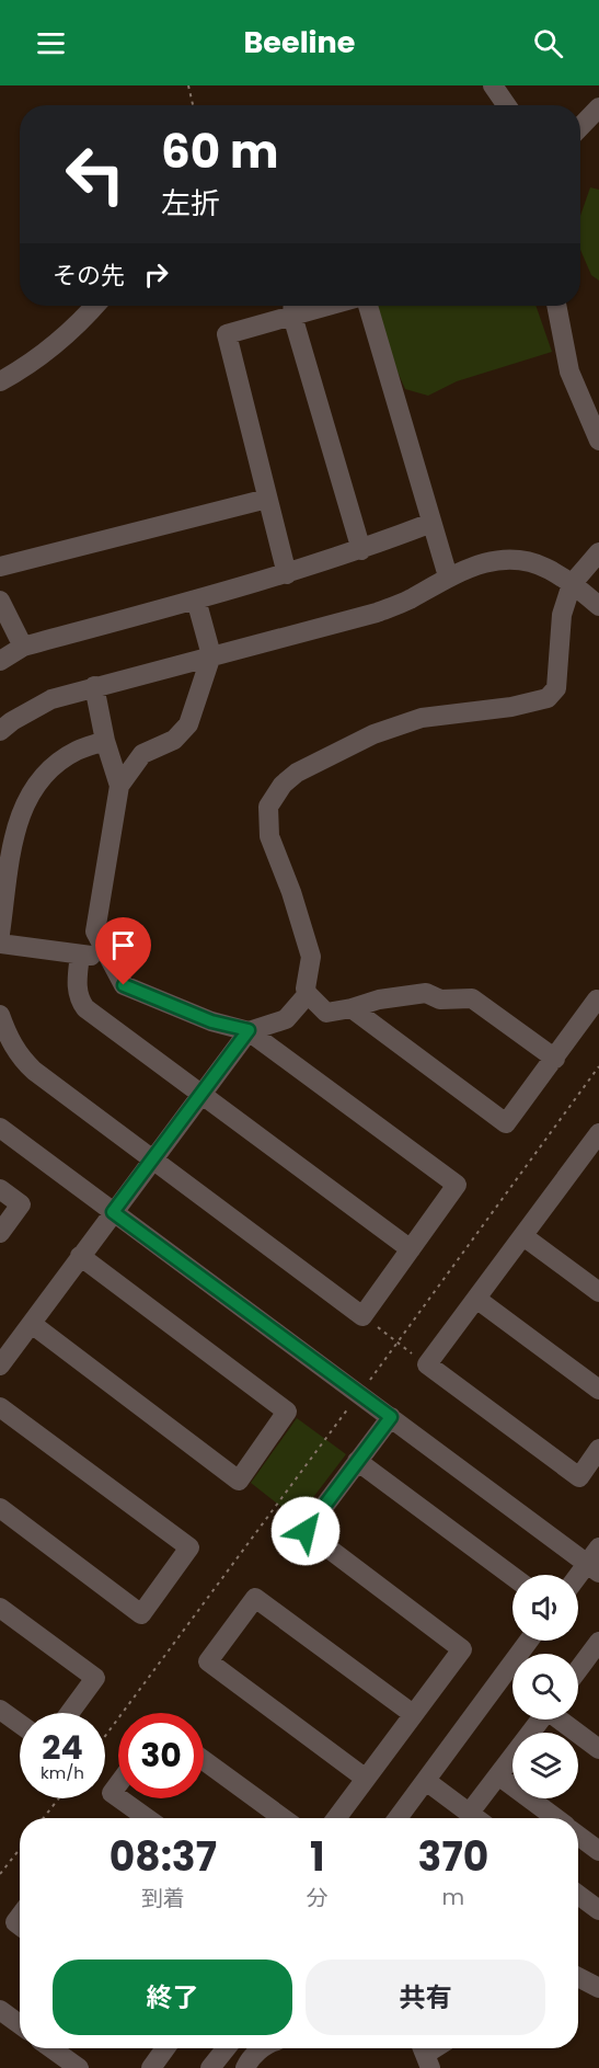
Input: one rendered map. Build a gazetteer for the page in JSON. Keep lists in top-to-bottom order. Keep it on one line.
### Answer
{"page":{"header":"Beeline","turn":["60 m","左折"],"then":"その先","speed":"24 km/h","limit":"30","eta":["08:37","到着","1","分","370","m"],"buttons":["終了","共有"]}}
